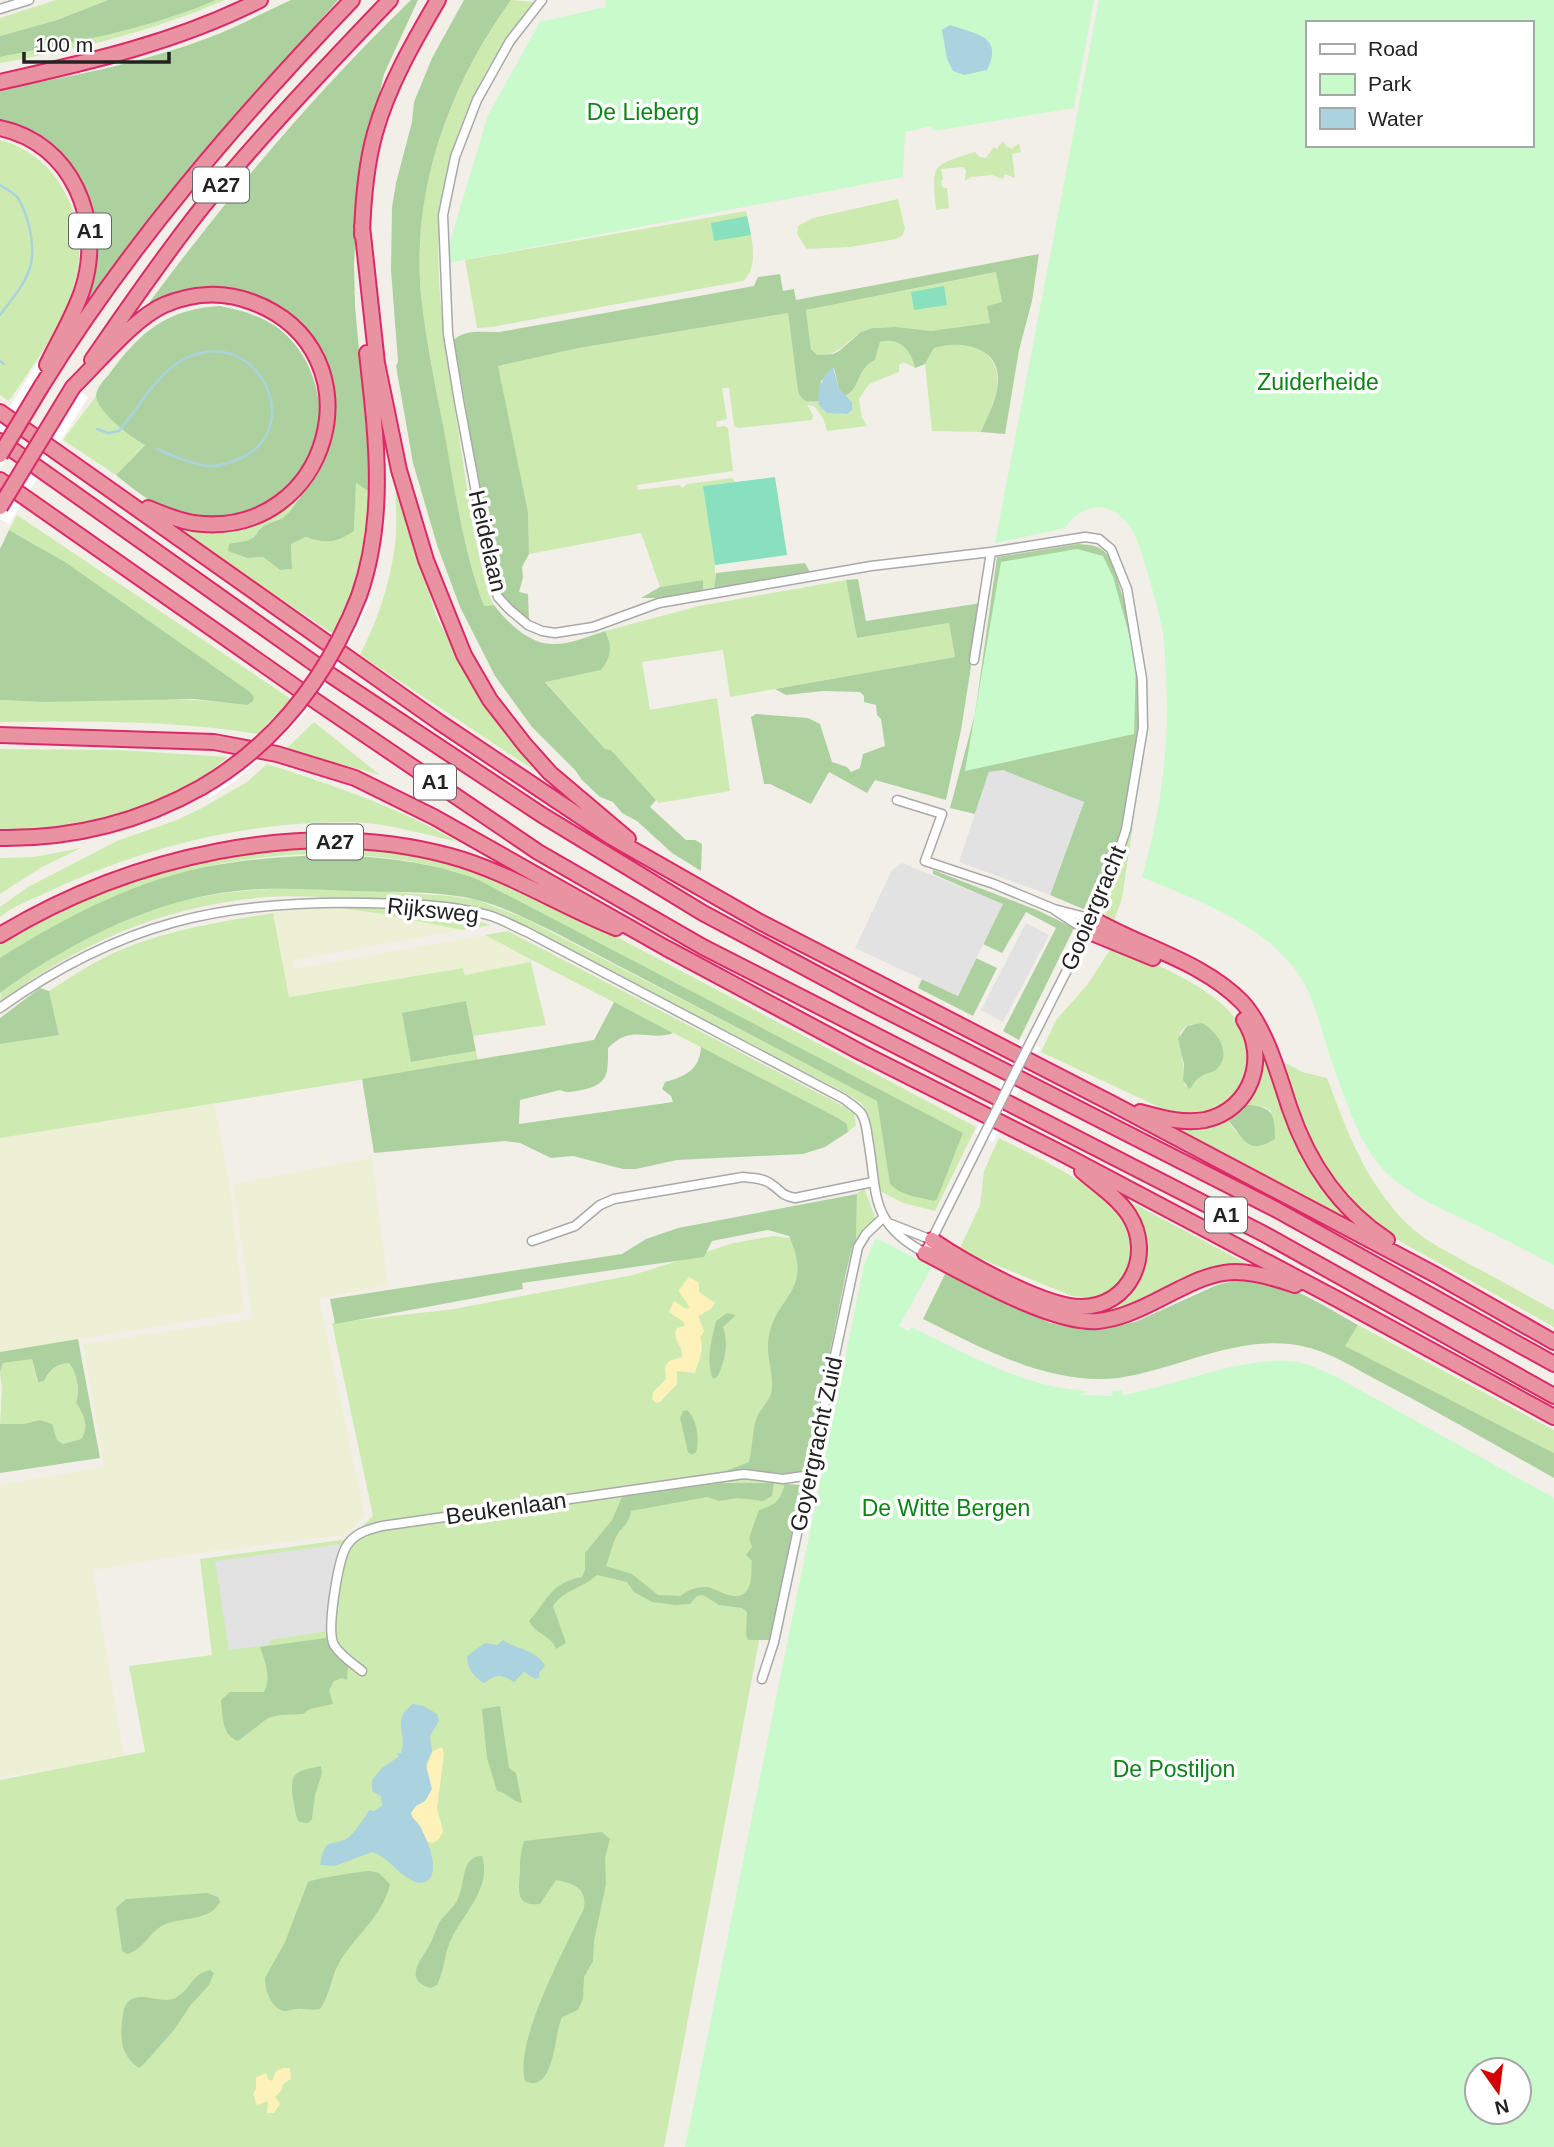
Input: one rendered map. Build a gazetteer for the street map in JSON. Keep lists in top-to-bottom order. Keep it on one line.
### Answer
{"streets":{"highway":["A27","A1"],"street":["Heidelaan","Gooiergracht","Rijksweg","Goyergracht Zuid","Beukenlaan"]},"crossings":[["A27","A1"],["A1","Gooiergracht"],["Heidelaan","Gooiergracht"],["Goyergracht Zuid","Beukenlaan"]],"parks":["De Lieberg","Zuiderheide","De Witte Bergen","De Postiljon"],"legend":["Road","Park","Water"],"scale_bar":"100 m","north":"bottom"}
